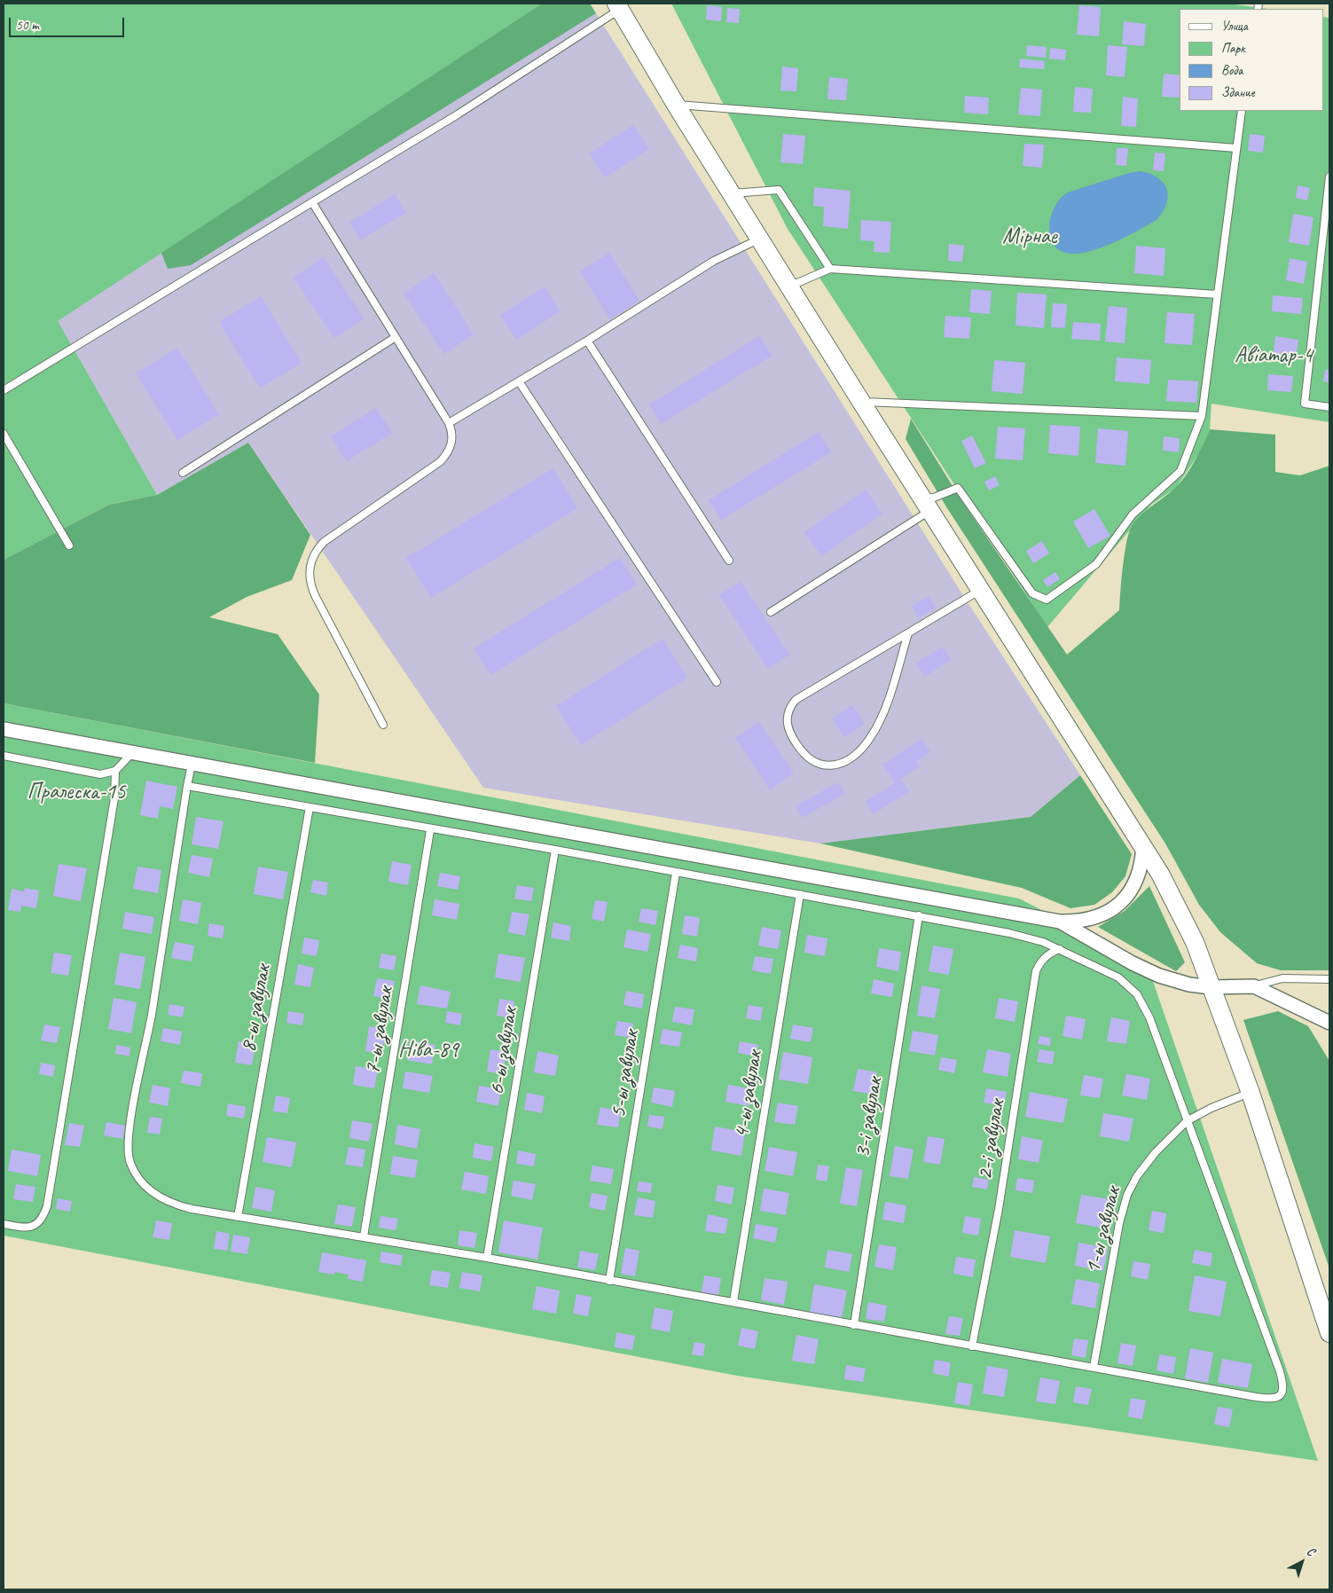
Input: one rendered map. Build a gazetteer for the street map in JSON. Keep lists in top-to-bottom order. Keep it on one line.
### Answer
{"streets":{"lane":["8-ы завулак","7-ы завулак","6-ы завулак","5-ы завулак","4-ы завулак","3-і завулак","2-і завулак","1-ы завулак"]},"parks":["Мірнае","Авіатар-4","Пралеска-15","Ніва-89"],"legend":["Улица","Парк","Вода","Здание"],"scale_bar":"50 m","north":"top right"}
